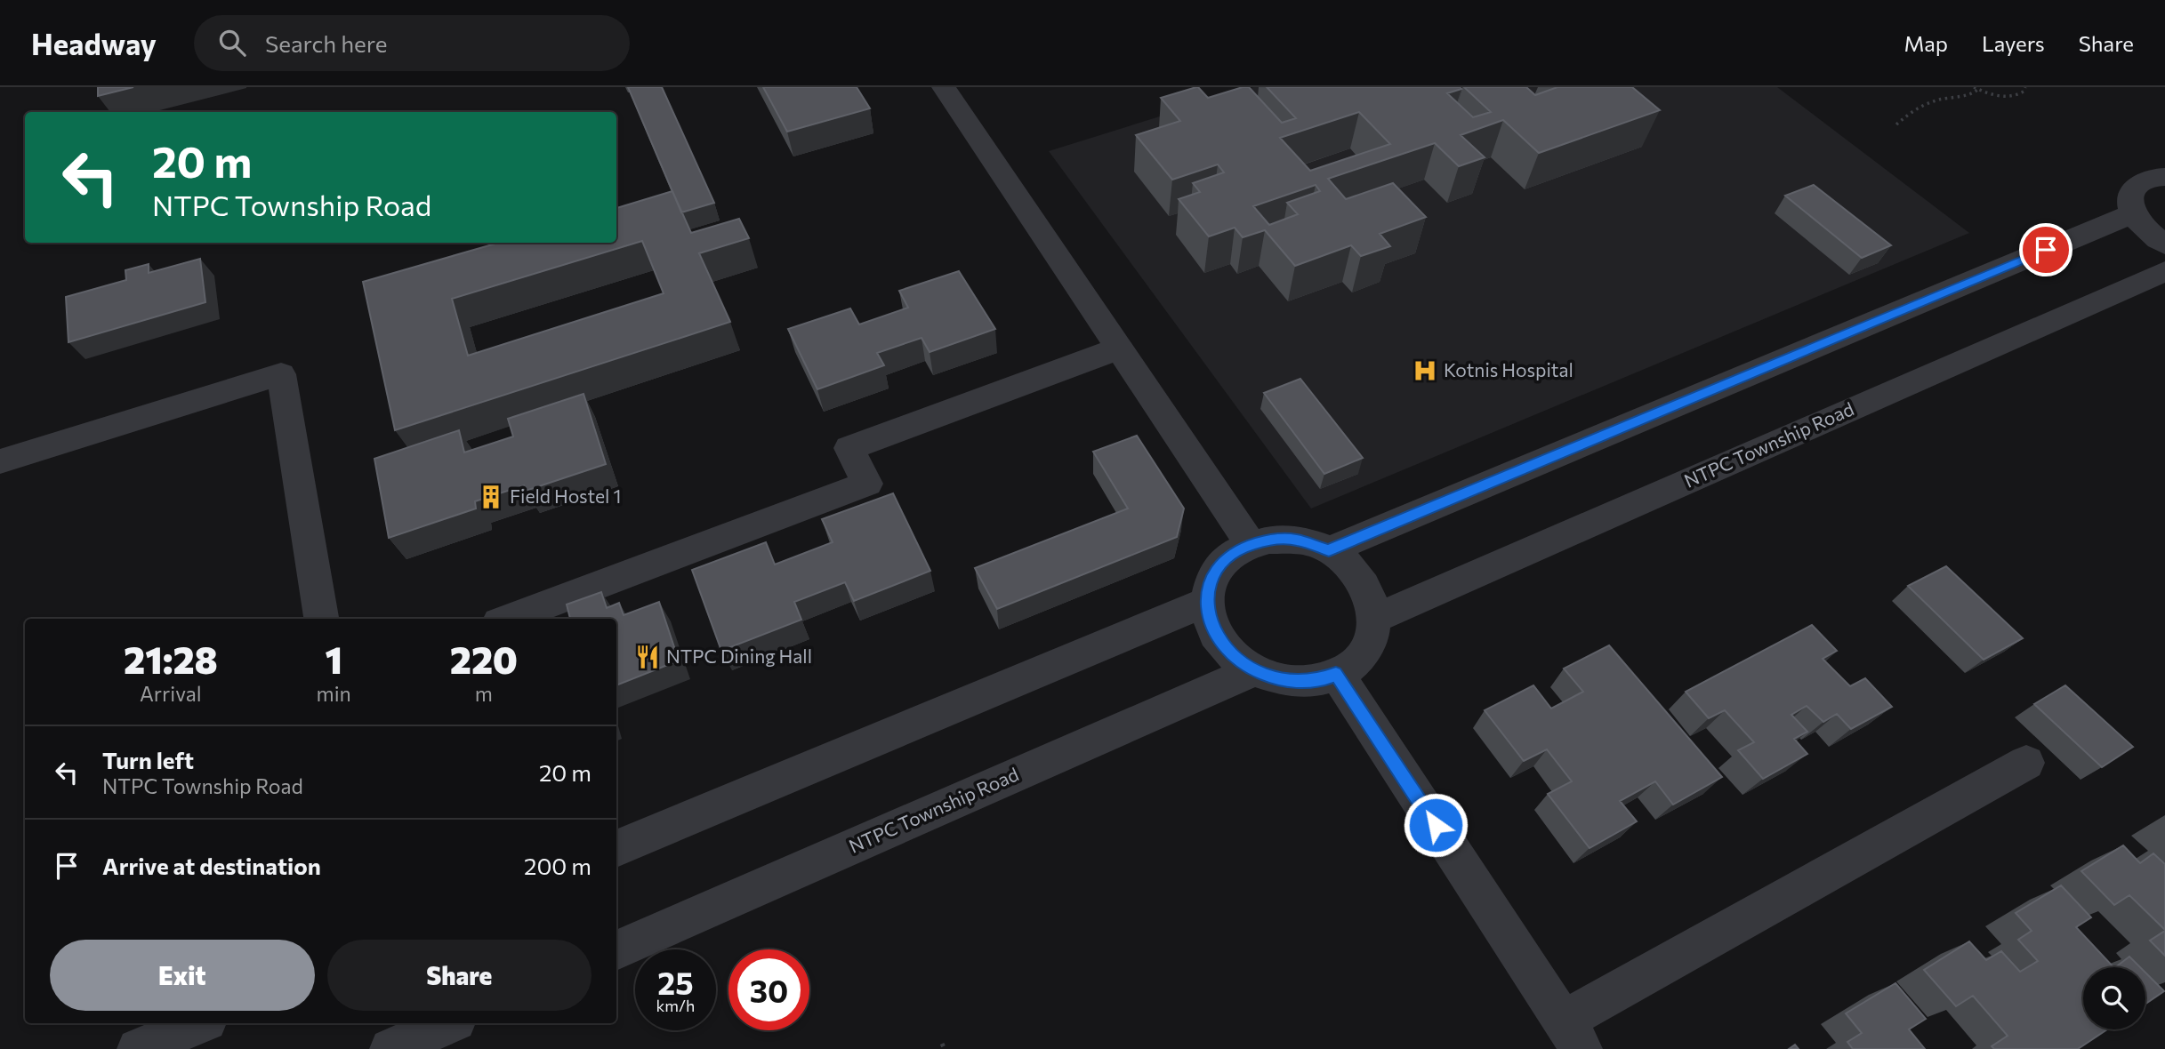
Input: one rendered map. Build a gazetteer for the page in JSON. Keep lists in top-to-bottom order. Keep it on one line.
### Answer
{"streets":{"street":["NTPC Township Road"]},"places":{"hospital":["Kotnis Hospital"],"building":["Field Hostel 1"],"restaurant":["NTPC Dining Hall"]},"page":{"header":"Headway","search":"Search here","nav":["Map","Layers","Share"],"turn":["20 m","NTPC Township Road"],"eta":["21:28","Arrival","1","min","220","m"],"list":[{"name":"Turn left","note":"NTPC Township Road","value":"20 m"},{"name":"Arrive at destination","value":"200 m"}],"buttons":["Exit","Share"],"speed":"25 km/h","limit":"30"}}
